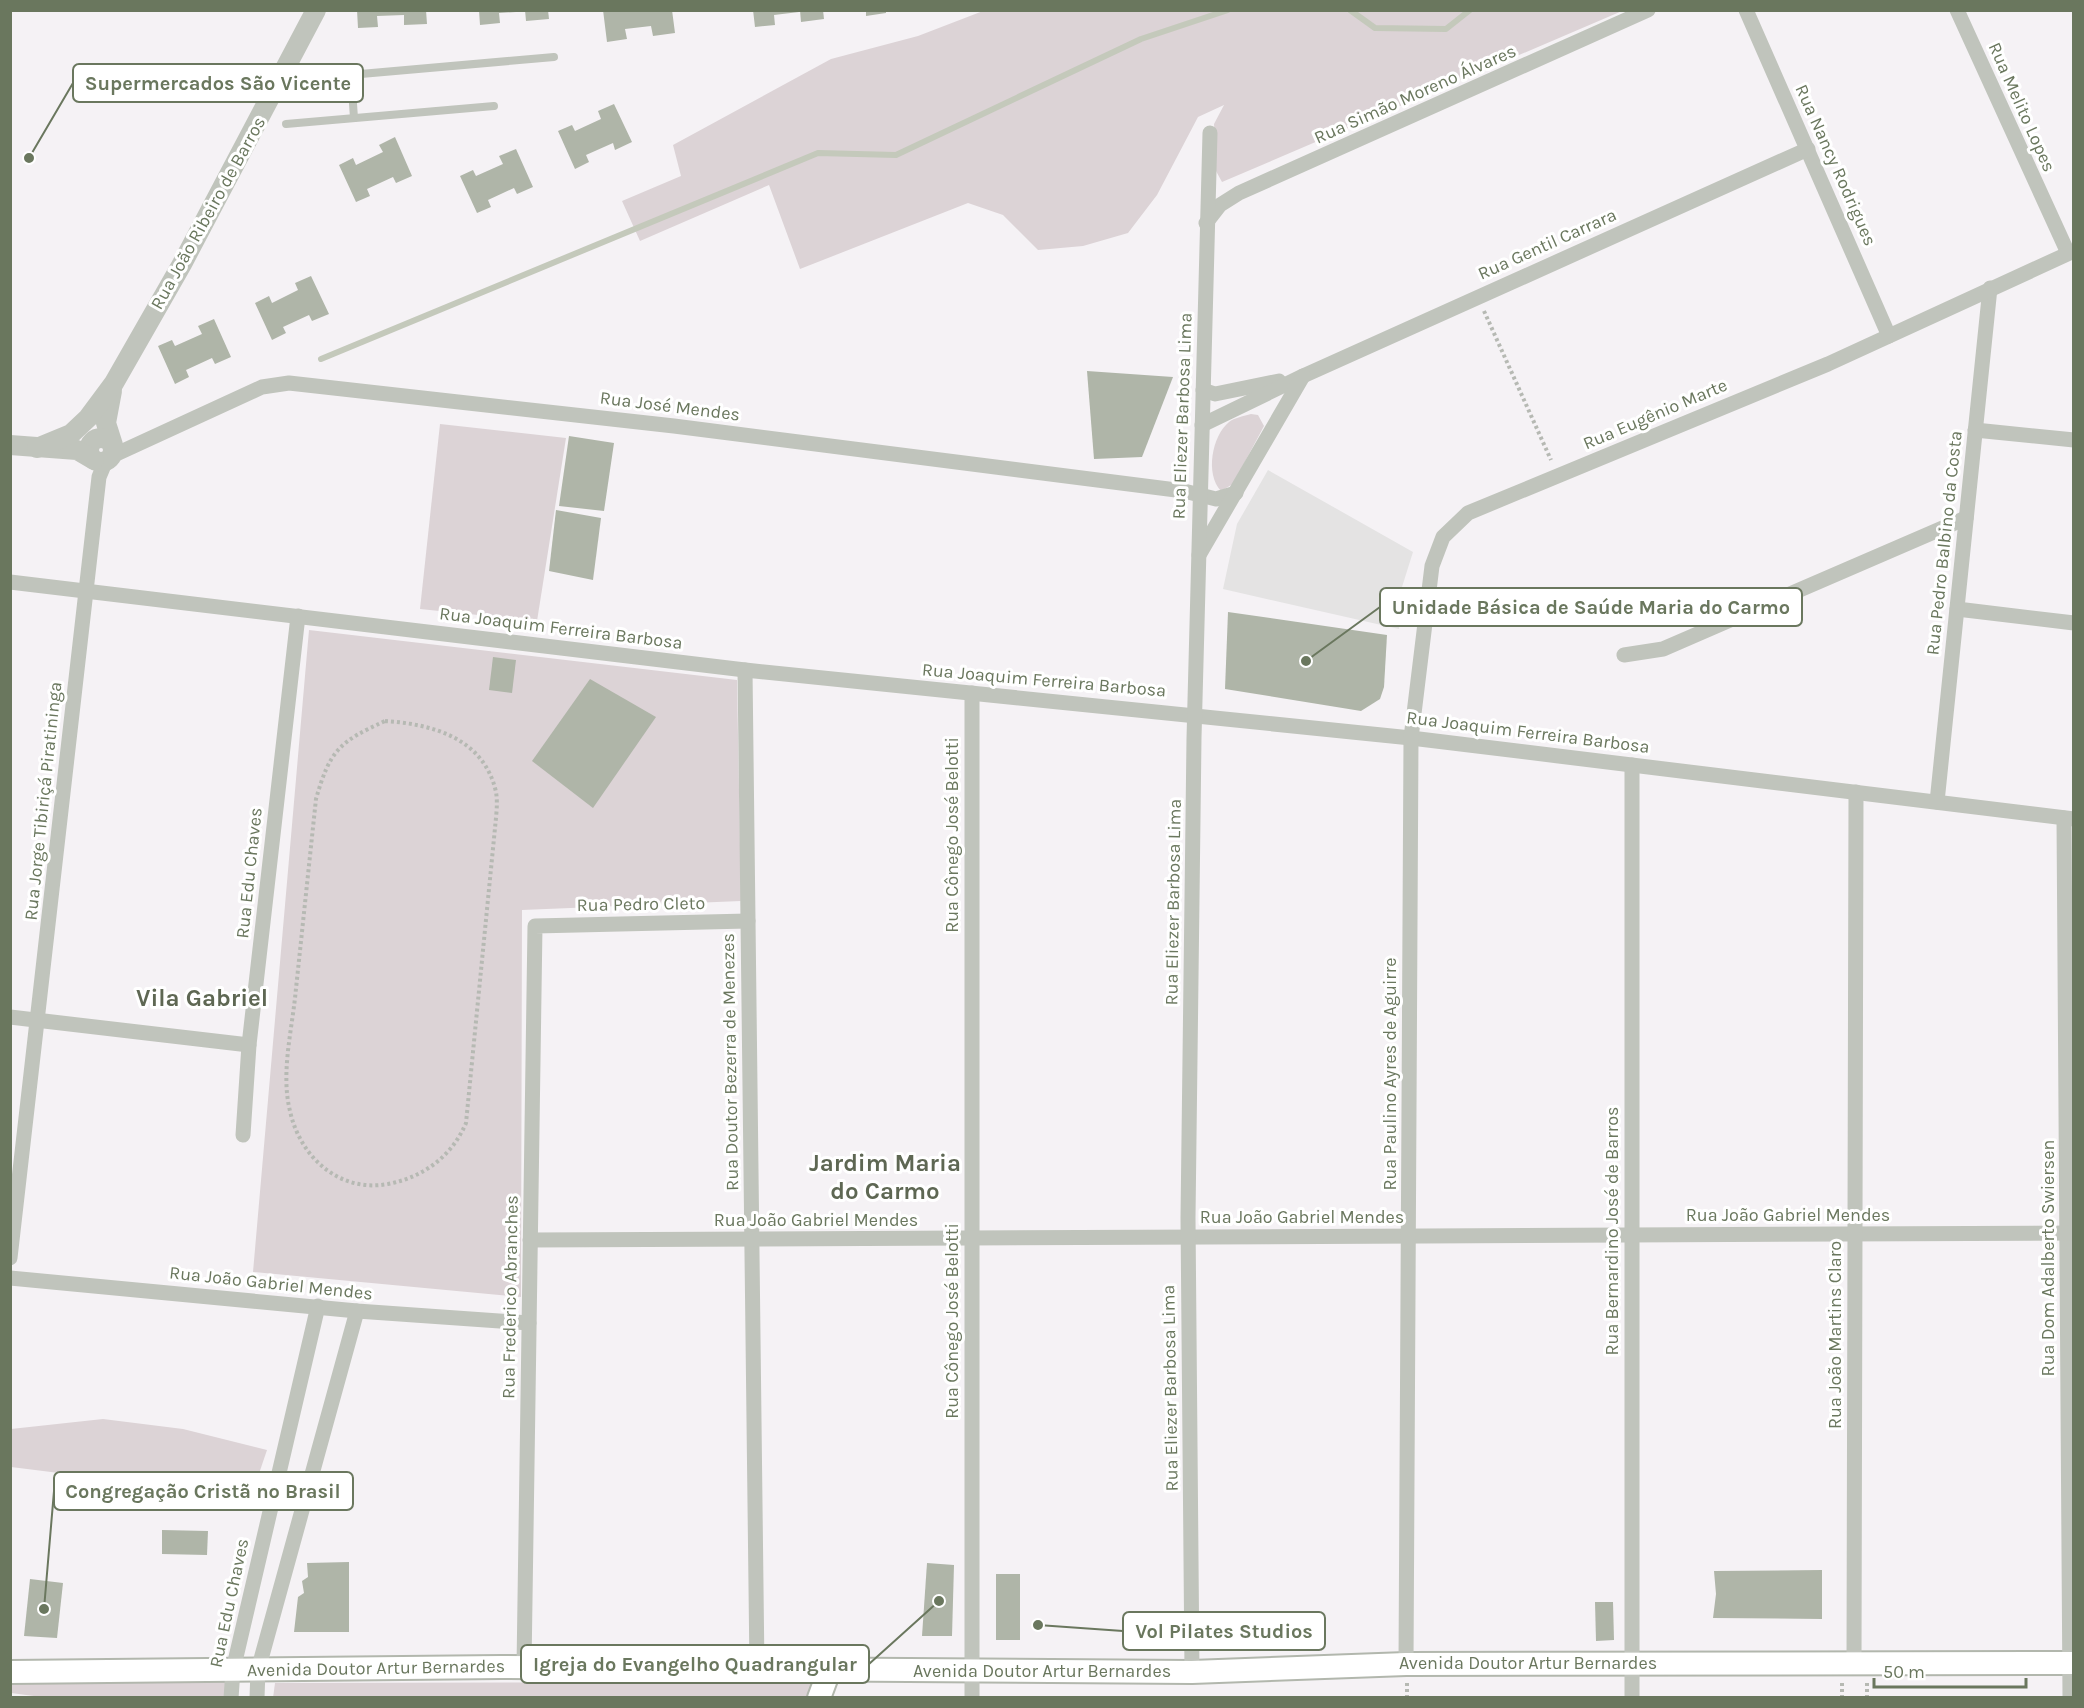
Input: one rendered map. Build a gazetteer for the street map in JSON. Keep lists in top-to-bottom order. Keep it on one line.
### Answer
{"streets":{"main road":["Avenida Doutor Artur Bernardes"],"street":["Rua Simão Moreno Álvares","Rua Melito Lopes","Rua Nancy Rodrigues","Rua João Ribeiro de Barros","Rua Gentil Carrara","Rua José Mendes","Rua Eugênio Marte","Rua Eliezer Barbosa Lima","Rua Pedro Balbino da Costa","Rua Joaquim Ferreira Barbosa","Rua Jorge Tibiriçá Piratininga","Rua Cônego José Belotti","Rua Edu Chaves","Rua Pedro Cleto","Rua Doutor Bezerra de Menezes","Rua Paulino Ayres de Aguirre","Rua João Gabriel Mendes","Rua Bernardino José de Barros","Rua Dom Adalberto Swiersen","Rua Frederico Abranches","Rua João Martins Claro"]},"crossings":[["Rua Simão Moreno Álvares","Rua Eliezer Barbosa Lima"],["Rua Melito Lopes","Rua Eugênio Marte"],["Rua Nancy Rodrigues","Rua Gentil Carrara"],["Rua Nancy Rodrigues","Rua Eugênio Marte"],["Rua João Ribeiro de Barros","Rua José Mendes"],["Rua João Ribeiro de Barros","Rua Jorge Tibiriçá Piratininga"],["Rua Gentil Carrara","Rua Eliezer Barbosa Lima"],["Rua José Mendes","Rua Eliezer Barbosa Lima"],["Rua José Mendes","Rua Jorge Tibiriçá Piratininga"],["Rua Eugênio Marte","Rua Pedro Balbino da Costa"],["Rua Eugênio Marte","Rua Joaquim Ferreira Barbosa"],["Rua Eugênio Marte","Rua Paulino Ayres de Aguirre"],["Rua Eliezer Barbosa Lima","Rua Joaquim Ferreira Barbosa"],["Rua Eliezer Barbosa Lima","Rua João Gabriel Mendes"],["Rua Eliezer Barbosa Lima","Avenida Doutor Artur Bernardes"],["Rua Pedro Balbino da Costa","Rua Joaquim Ferreira Barbosa"],["Rua Joaquim Ferreira Barbosa","Rua Jorge Tibiriçá Piratininga"],["Rua Joaquim Ferreira Barbosa","Rua Cônego José Belotti"],["Rua Joaquim Ferreira Barbosa","Rua Edu Chaves"],["Rua Joaquim Ferreira Barbosa","Rua Doutor Bezerra de Menezes"],["Rua Joaquim Ferreira Barbosa","Rua Paulino Ayres de Aguirre"],["Rua Joaquim Ferreira Barbosa","Rua Bernardino José de Barros"],["Rua Joaquim Ferreira Barbosa","Rua Dom Adalberto Swiersen"],["Rua Joaquim Ferreira Barbosa","Rua João Martins Claro"],["Rua Cônego José Belotti","Rua João Gabriel Mendes"],["Rua Cônego José Belotti","Avenida Doutor Artur Bernardes"],["Rua Edu Chaves","Rua João Gabriel Mendes"],["Rua Edu Chaves","Avenida Doutor Artur Bernardes"],["Rua Pedro Cleto","Rua Doutor Bezerra de Menezes"],["Rua Pedro Cleto","Rua Frederico Abranches"],["Rua Doutor Bezerra de Menezes","Rua João Gabriel Mendes"],["Rua Doutor Bezerra de Menezes","Avenida Doutor Artur Bernardes"],["Rua Paulino Ayres de Aguirre","Rua João Gabriel Mendes"],["Rua Paulino Ayres de Aguirre","Avenida Doutor Artur Bernardes"],["Rua João Gabriel Mendes","Rua Bernardino José de Barros"],["Rua João Gabriel Mendes","Rua Dom Adalberto Swiersen"],["Rua João Gabriel Mendes","Rua Frederico Abranches"],["Rua João Gabriel Mendes","Rua João Martins Claro"],["Rua Bernardino José de Barros","Avenida Doutor Artur Bernardes"],["Rua Dom Adalberto Swiersen","Avenida Doutor Artur Bernardes"],["Rua Frederico Abranches","Avenida Doutor Artur Bernardes"],["Rua João Martins Claro","Avenida Doutor Artur Bernardes"]],"districts":["Vila Gabriel","Jardim Maria do Carmo"],"places":["Supermercados São Vicente","Unidade Básica de Saúde Maria do Carmo","Igreja do Evangelho Quadrangular","Congregação Cristã no Brasil","Vol Pilates Studios"],"scale_bar":"50 m"}
